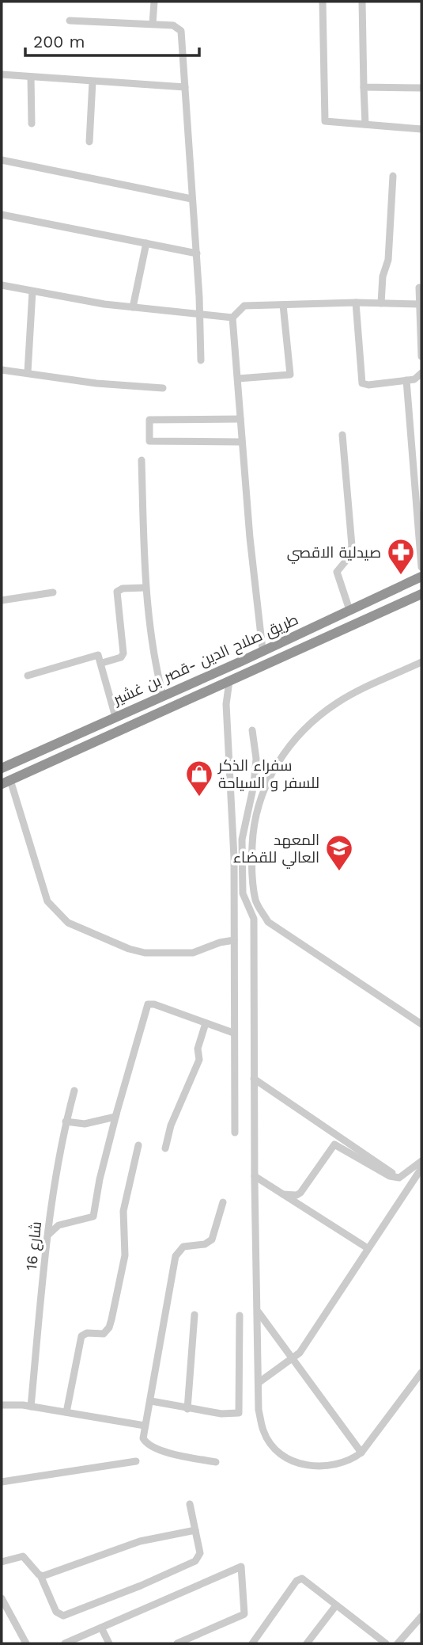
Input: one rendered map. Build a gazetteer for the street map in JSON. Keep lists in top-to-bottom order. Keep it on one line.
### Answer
{"streets":{"highway":["طريق صلاح الدين -قصر بن غشير"],"street":["شارع 16"]},"places":{"pharmacy":["صيدلية الاقصي"],"shop":["سفراء الذكر للسفر و السياحة"],"school or university":["المعهد العالي للقضاء"]},"scale_bar":"200 m"}
